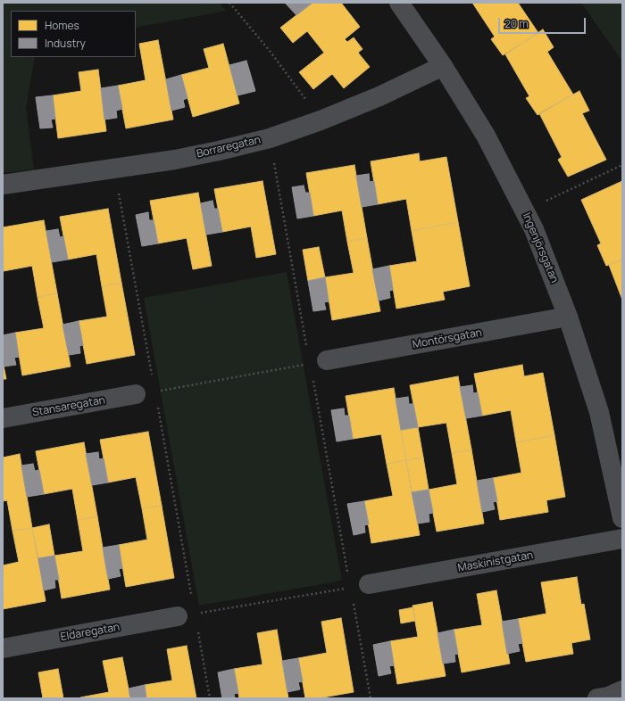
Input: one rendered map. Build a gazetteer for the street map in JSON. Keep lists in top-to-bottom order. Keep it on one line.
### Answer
{"streets":{"street":["Borraregatan","Ingenjörsgatan","Montörsgatan","Stansaregatan","Maskinistgatan","Eldaregatan"]},"crossings":[["Borraregatan","Ingenjörsgatan"],["Ingenjörsgatan","Montörsgatan"]],"legend":["Homes","Industry"],"scale_bar":"20 m"}
